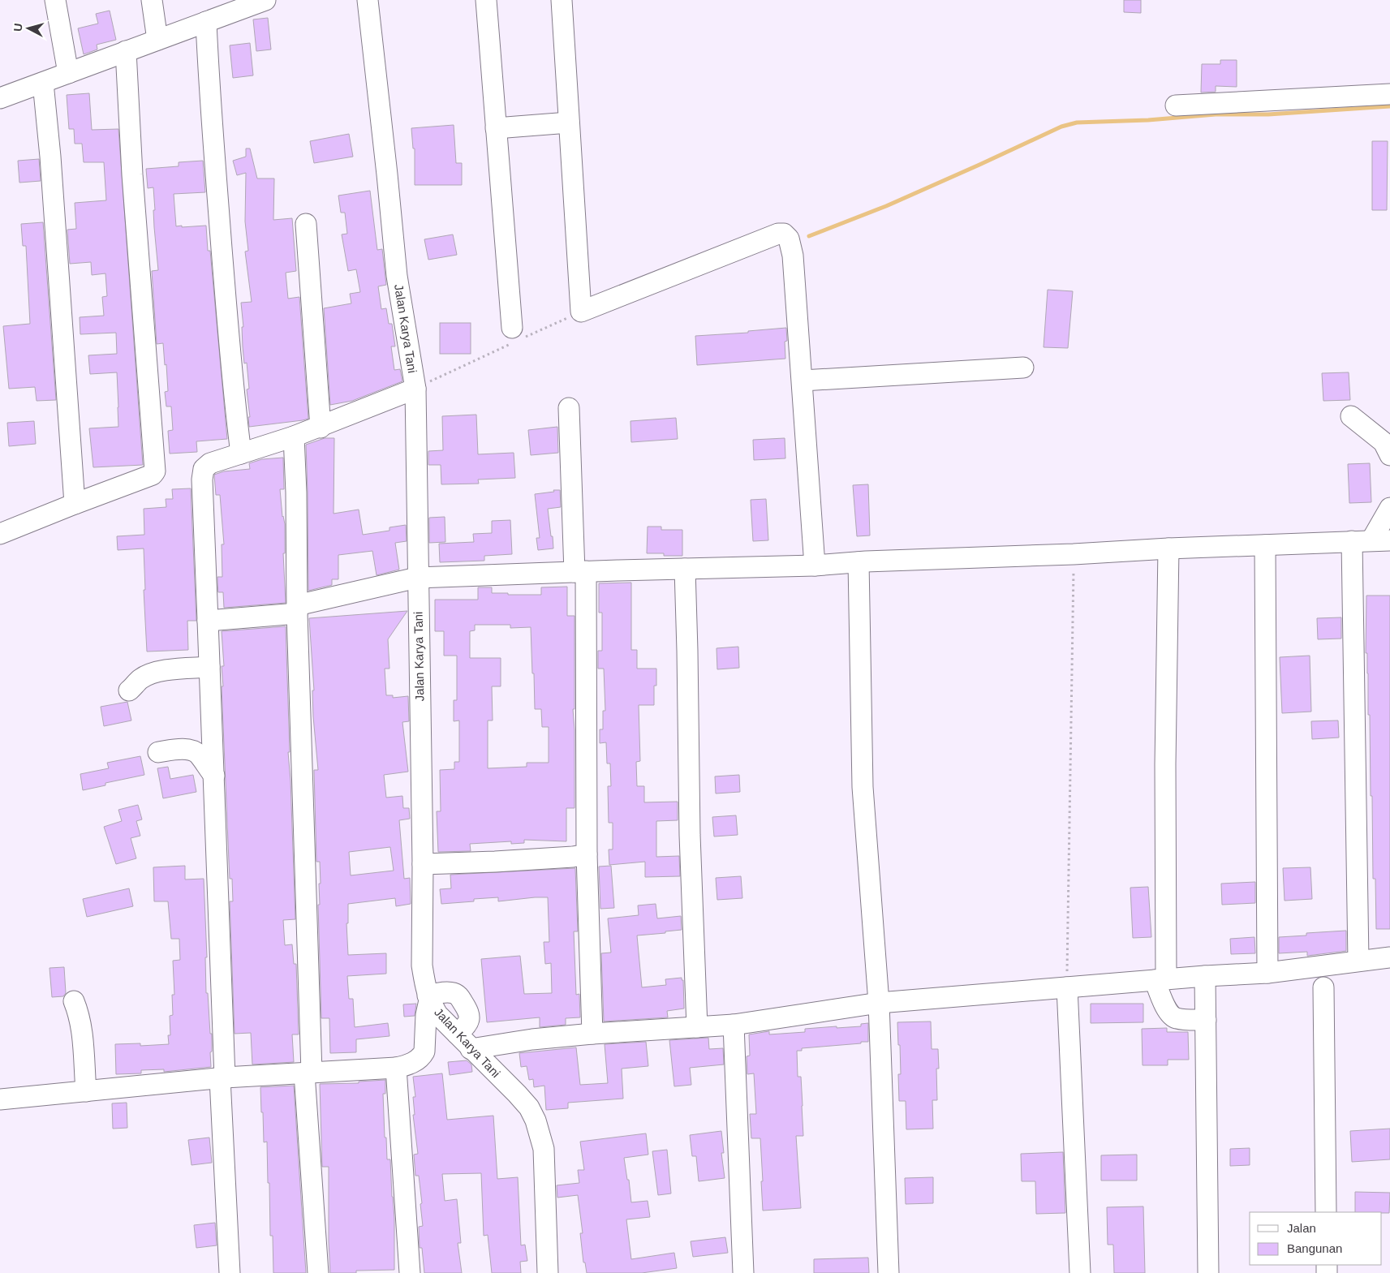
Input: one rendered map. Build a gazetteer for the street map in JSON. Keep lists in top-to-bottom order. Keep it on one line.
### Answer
{"streets":{"street":["Jalan Karya Tani"]},"legend":["Jalan","Bangunan"],"north":"left"}
